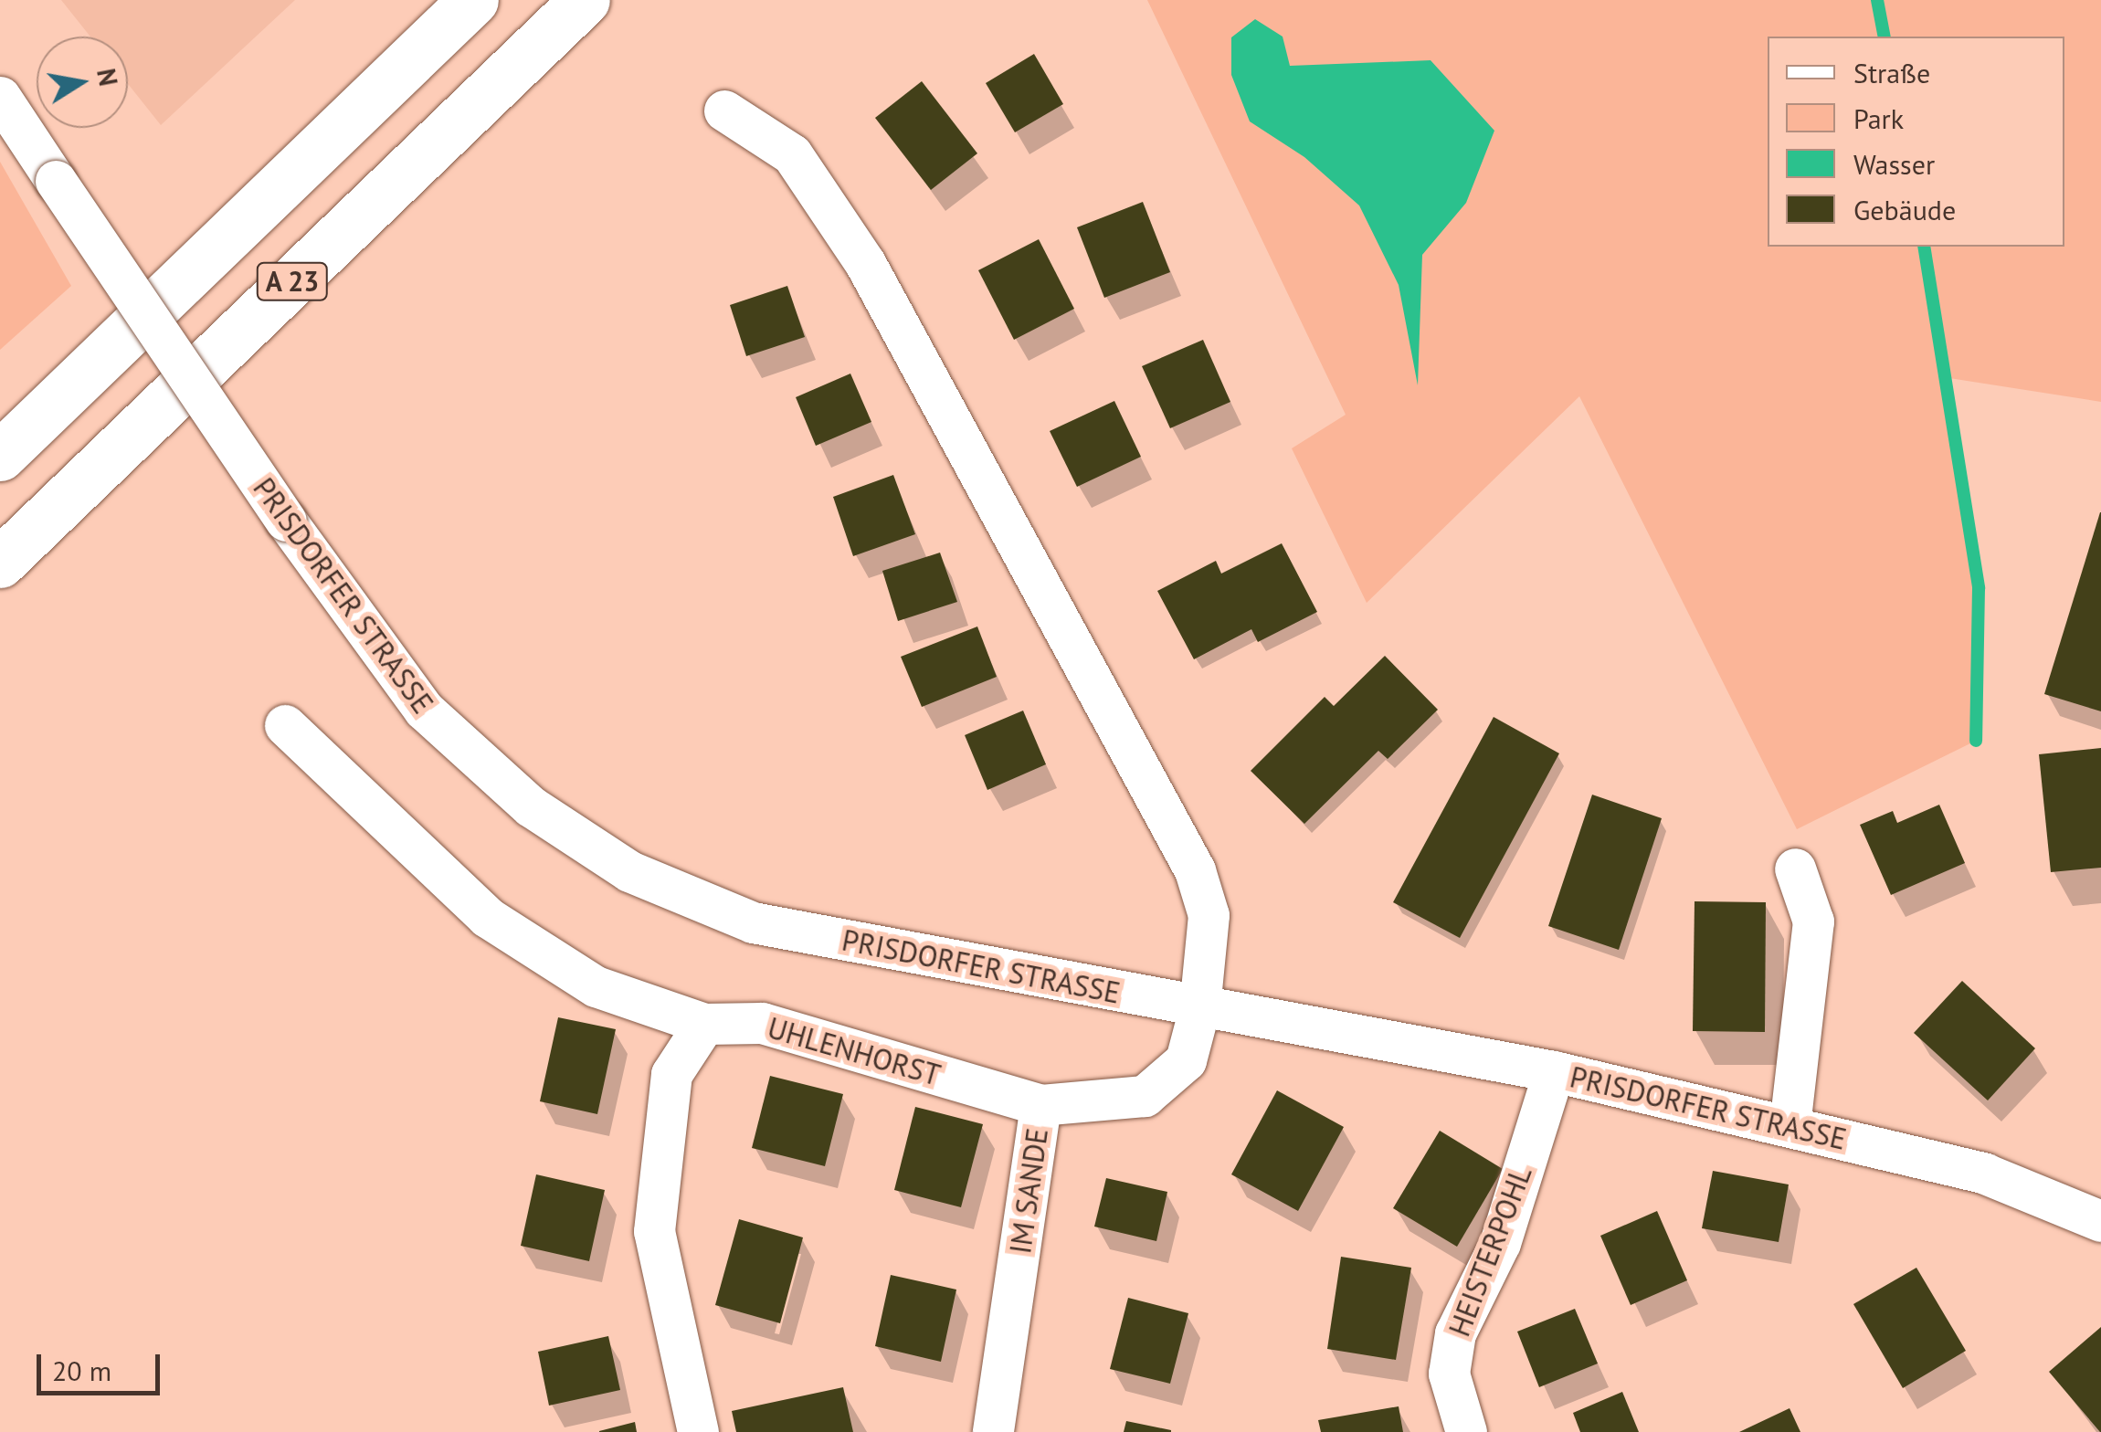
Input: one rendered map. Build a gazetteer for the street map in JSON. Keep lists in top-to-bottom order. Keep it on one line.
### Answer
{"streets":{"highway":["A 23"],"street":["PRISDORFER STRASSE","UHLENHORST","IM SANDE","HEISTERPOHL"]},"crossings":[["PRISDORFER STRASSE","IM SANDE"],["PRISDORFER STRASSE","HEISTERPOHL"],["UHLENHORST","IM SANDE"]],"legend":["Straße","Park","Wasser","Gebäude"],"scale_bar":"20 m","north":"right"}
